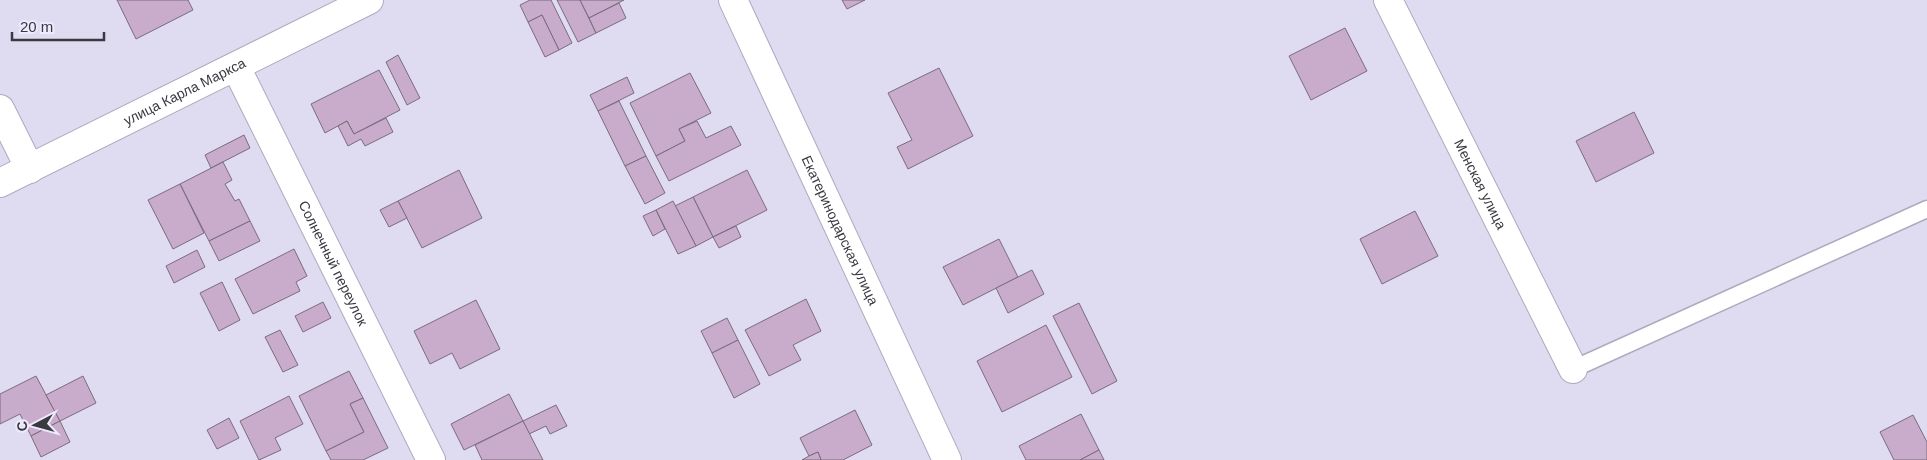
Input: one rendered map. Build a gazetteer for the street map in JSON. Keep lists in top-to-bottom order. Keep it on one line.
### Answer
{"streets":{"street":["улица Карла Маркса","Менская улица","Екатеринодарская улица","Солнечный переулок"]},"crossings":[["улица Карла Маркса","Солнечный переулок"]],"scale_bar":"20 m","north":"left"}
